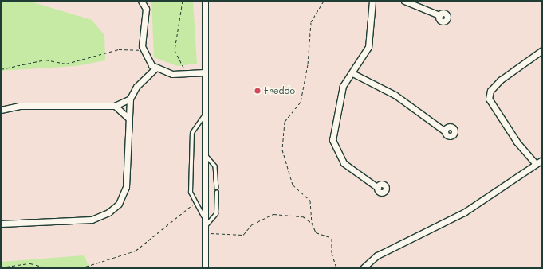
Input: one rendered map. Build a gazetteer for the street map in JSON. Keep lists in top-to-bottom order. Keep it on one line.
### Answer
{"places":["Freddo"]}
